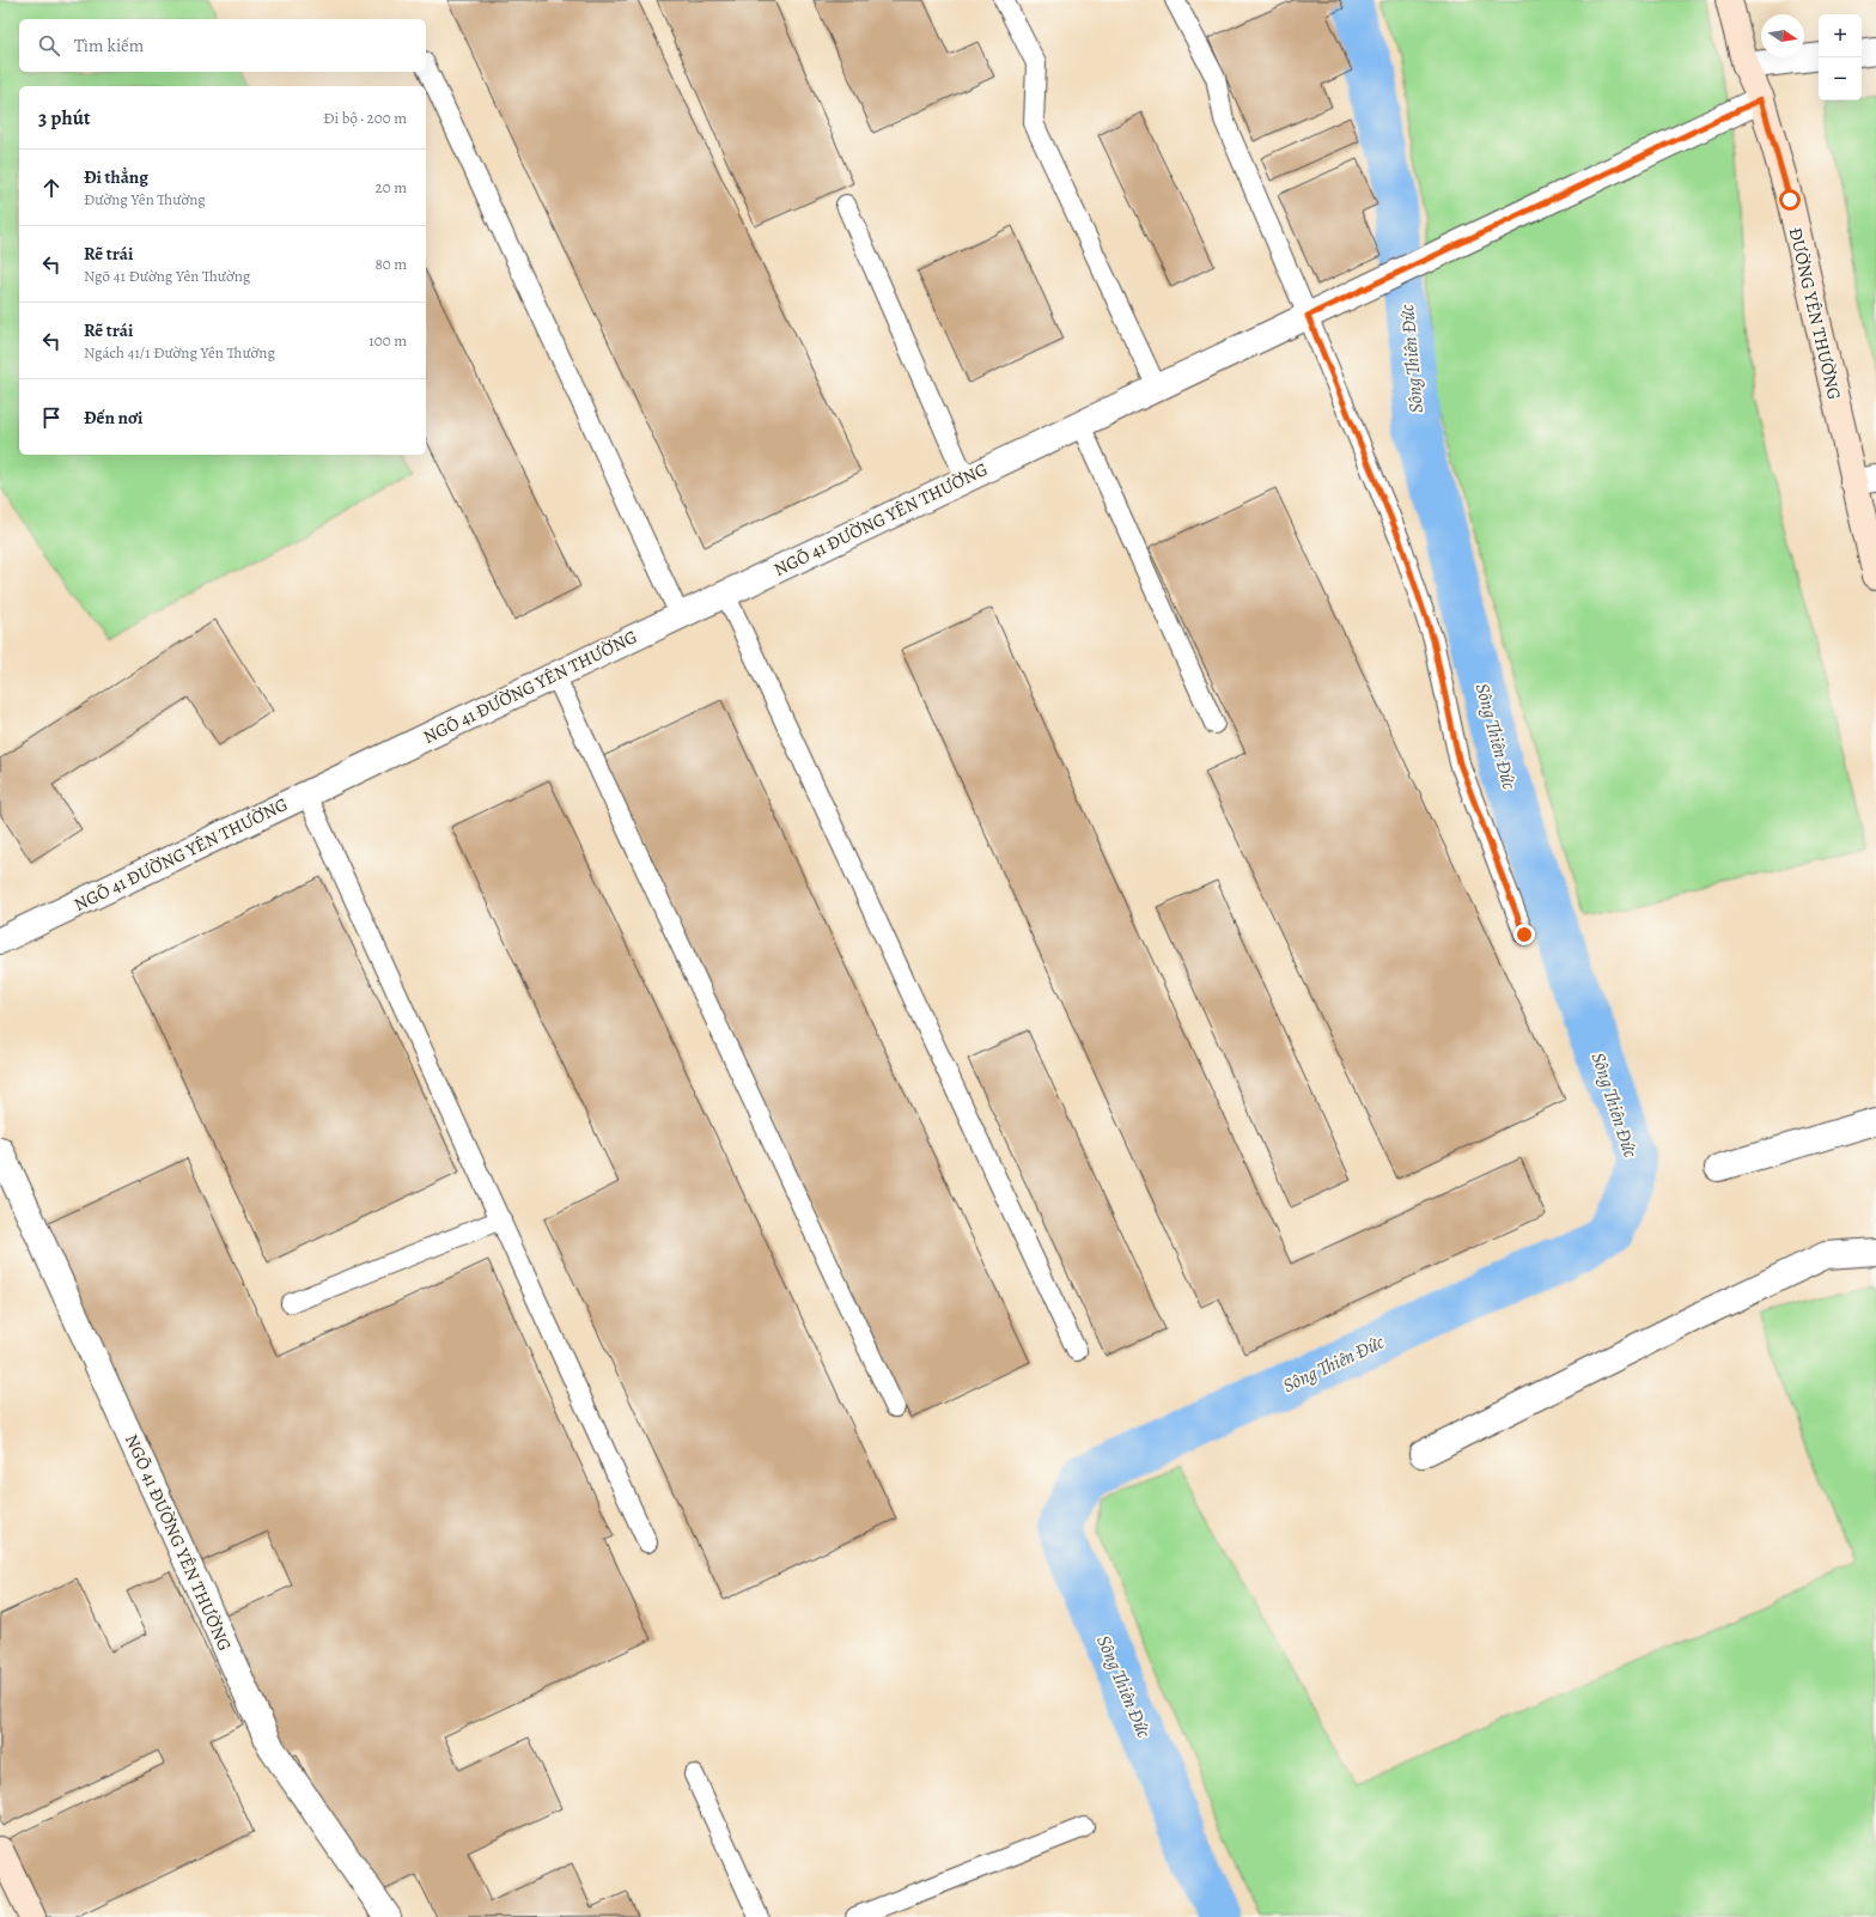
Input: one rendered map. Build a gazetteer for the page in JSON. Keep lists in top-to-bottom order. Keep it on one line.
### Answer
{"streets":{"main road":["ĐƯỜNG YÊN THƯỜNG"],"street":["NGÕ 41 ĐƯỜNG YÊN THƯỜNG"]},"crossings":[["ĐƯỜNG YÊN THƯỜNG","NGÕ 41 ĐƯỜNG YÊN THƯỜNG"]],"water":["Sông Thiên Đức"],"north":"right","page":{"map_buttons":["+","−"],"search":"Tìm kiếm","heading":["3 phút","Đi bộ · 200 m"],"list":[["Đi thẳng","Đường Yên Thường","20 m"],["Rẽ trái","Ngõ 41 Đường Yên Thường","80 m"],["Rẽ trái","Ngách 41/1 Đường Yên Thường","100 m"],"Đến nơi"]}}
